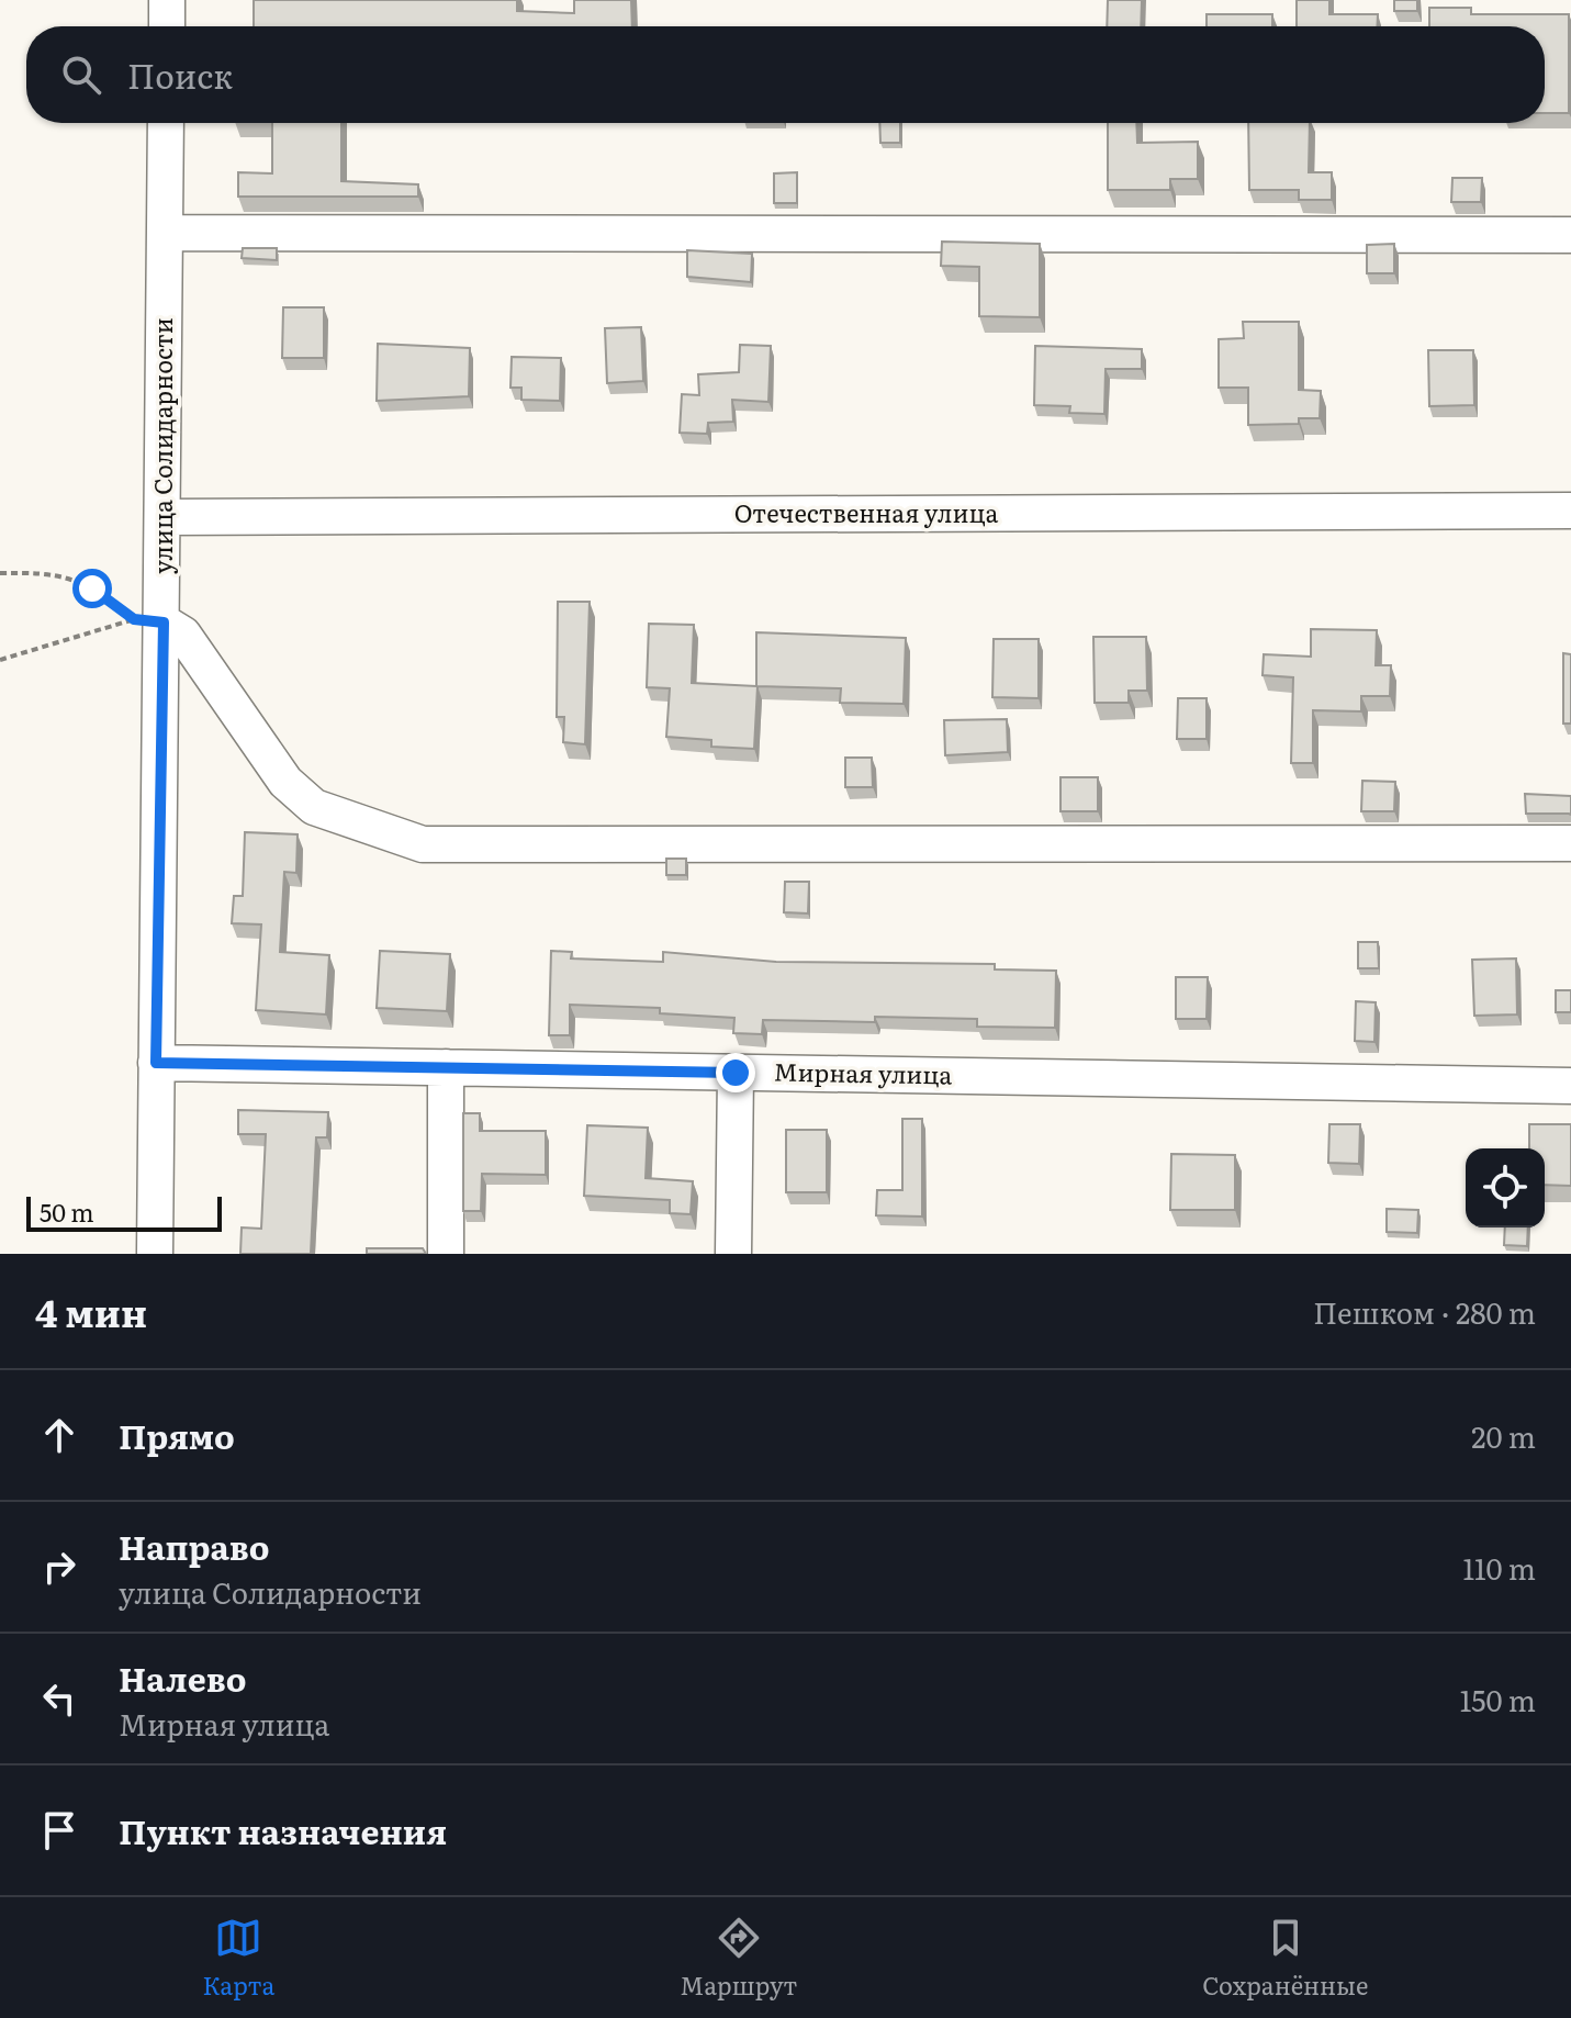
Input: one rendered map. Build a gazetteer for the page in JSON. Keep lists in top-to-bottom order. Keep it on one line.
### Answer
{"streets":{"street":["улица Солидарности","Отечественная улица","Мирная улица"]},"crossings":[["улица Солидарности","Отечественная улица"],["улица Солидарности","Мирная улица"]],"scale_bar":"50 m","page":{"search":"Поиск","scale":"50 m","heading":["4 мин","Пешком · 280 m"],"list":[["Прямо","20 m"],["Направо","улица Солидарности","110 m"],["Налево","Мирная улица","150 m"],"Пункт назначения"],"nav":["Карта","Маршрут","Сохранённые"]}}
